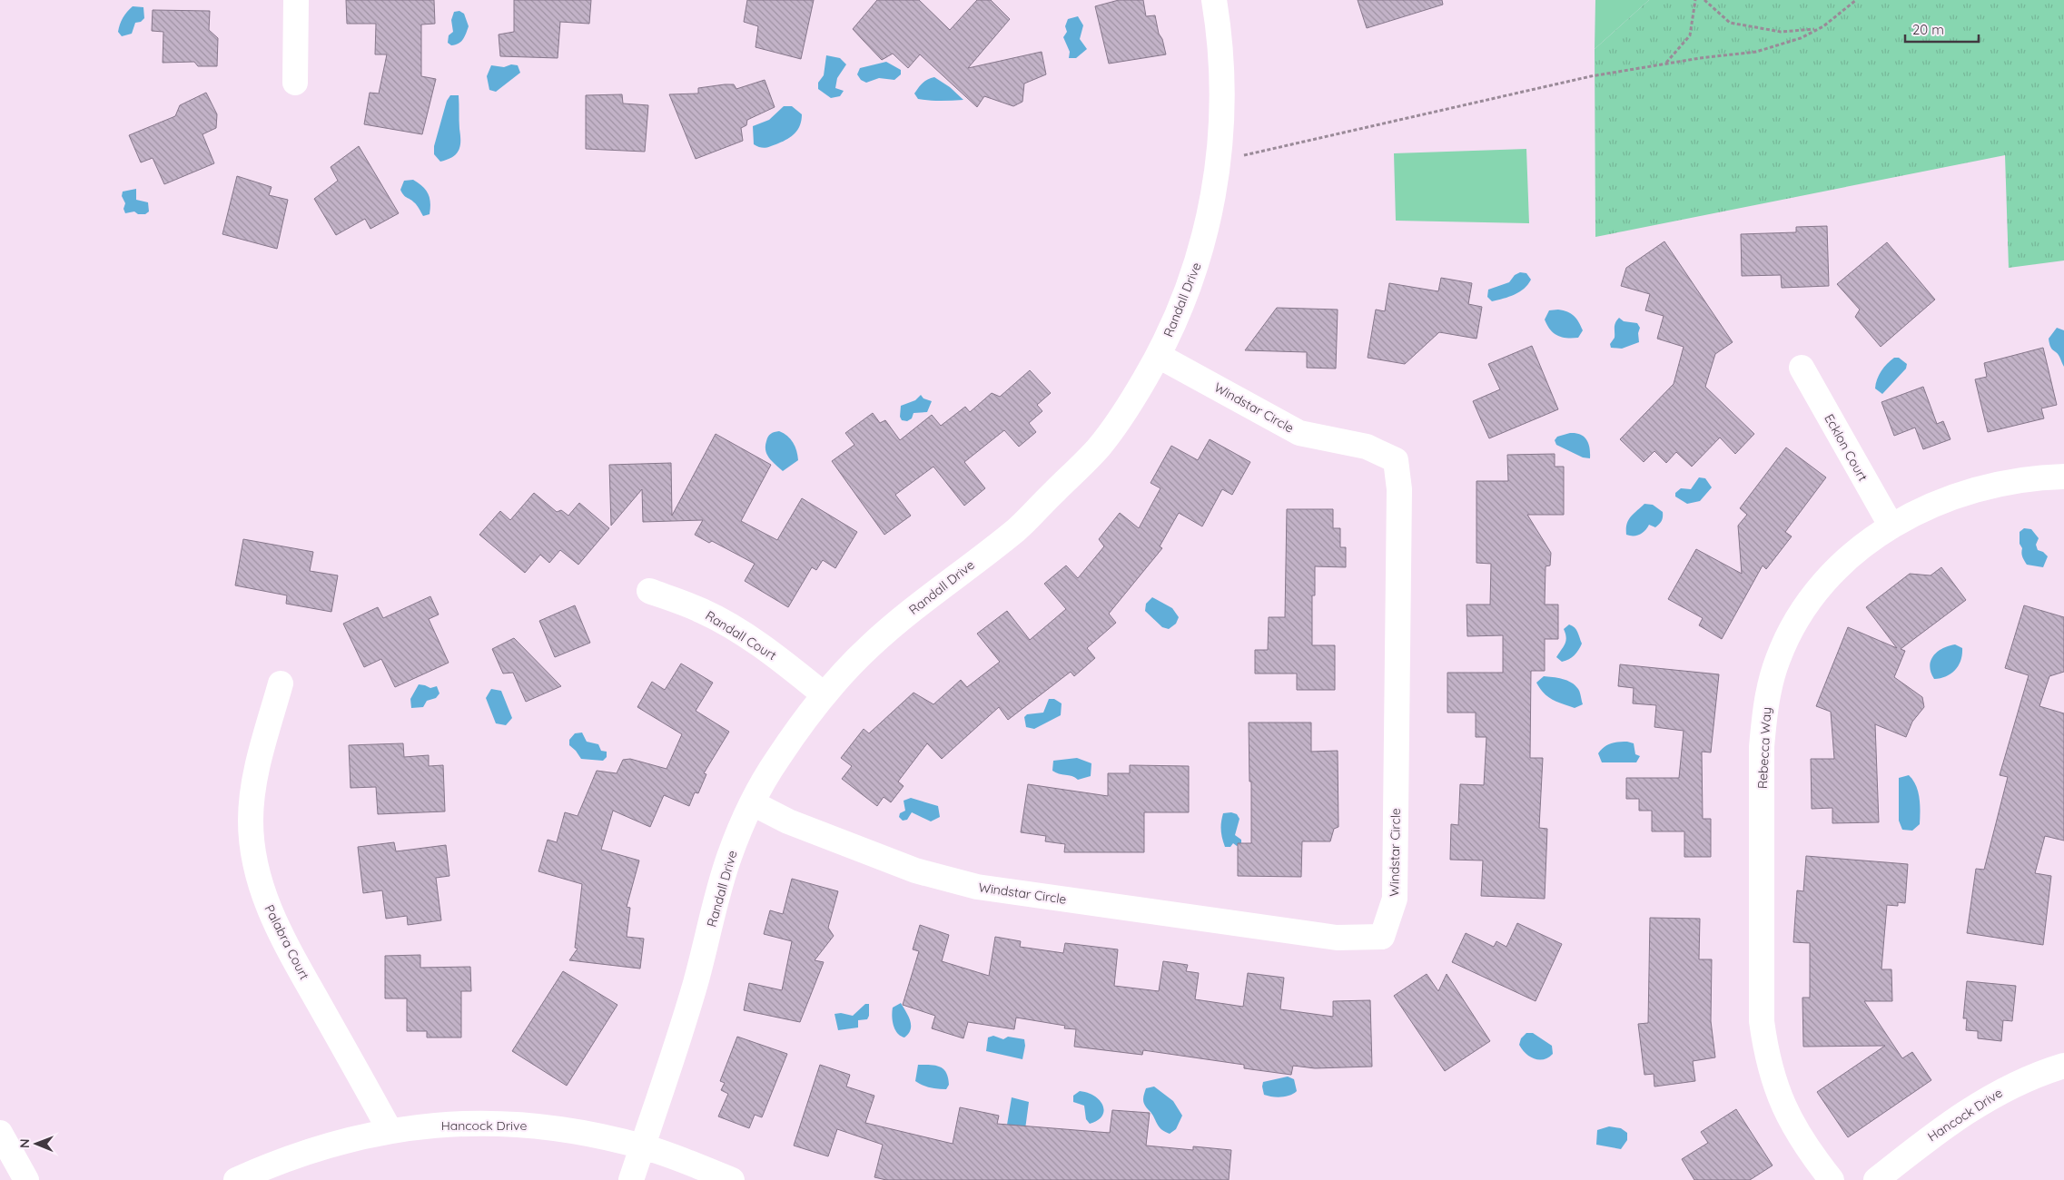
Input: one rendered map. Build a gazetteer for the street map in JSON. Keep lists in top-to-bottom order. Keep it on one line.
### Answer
{"streets":{"street":["Randall Drive","Windstar Circle","Ecklon Court","Randall Court","Rebecca Way","Palabra Court","Hancock Drive"]},"crossings":[["Randall Drive","Windstar Circle"],["Randall Drive","Randall Court"],["Randall Drive","Hancock Drive"],["Ecklon Court","Rebecca Way"],["Palabra Court","Hancock Drive"]],"scale_bar":"20 m","north":"left"}
